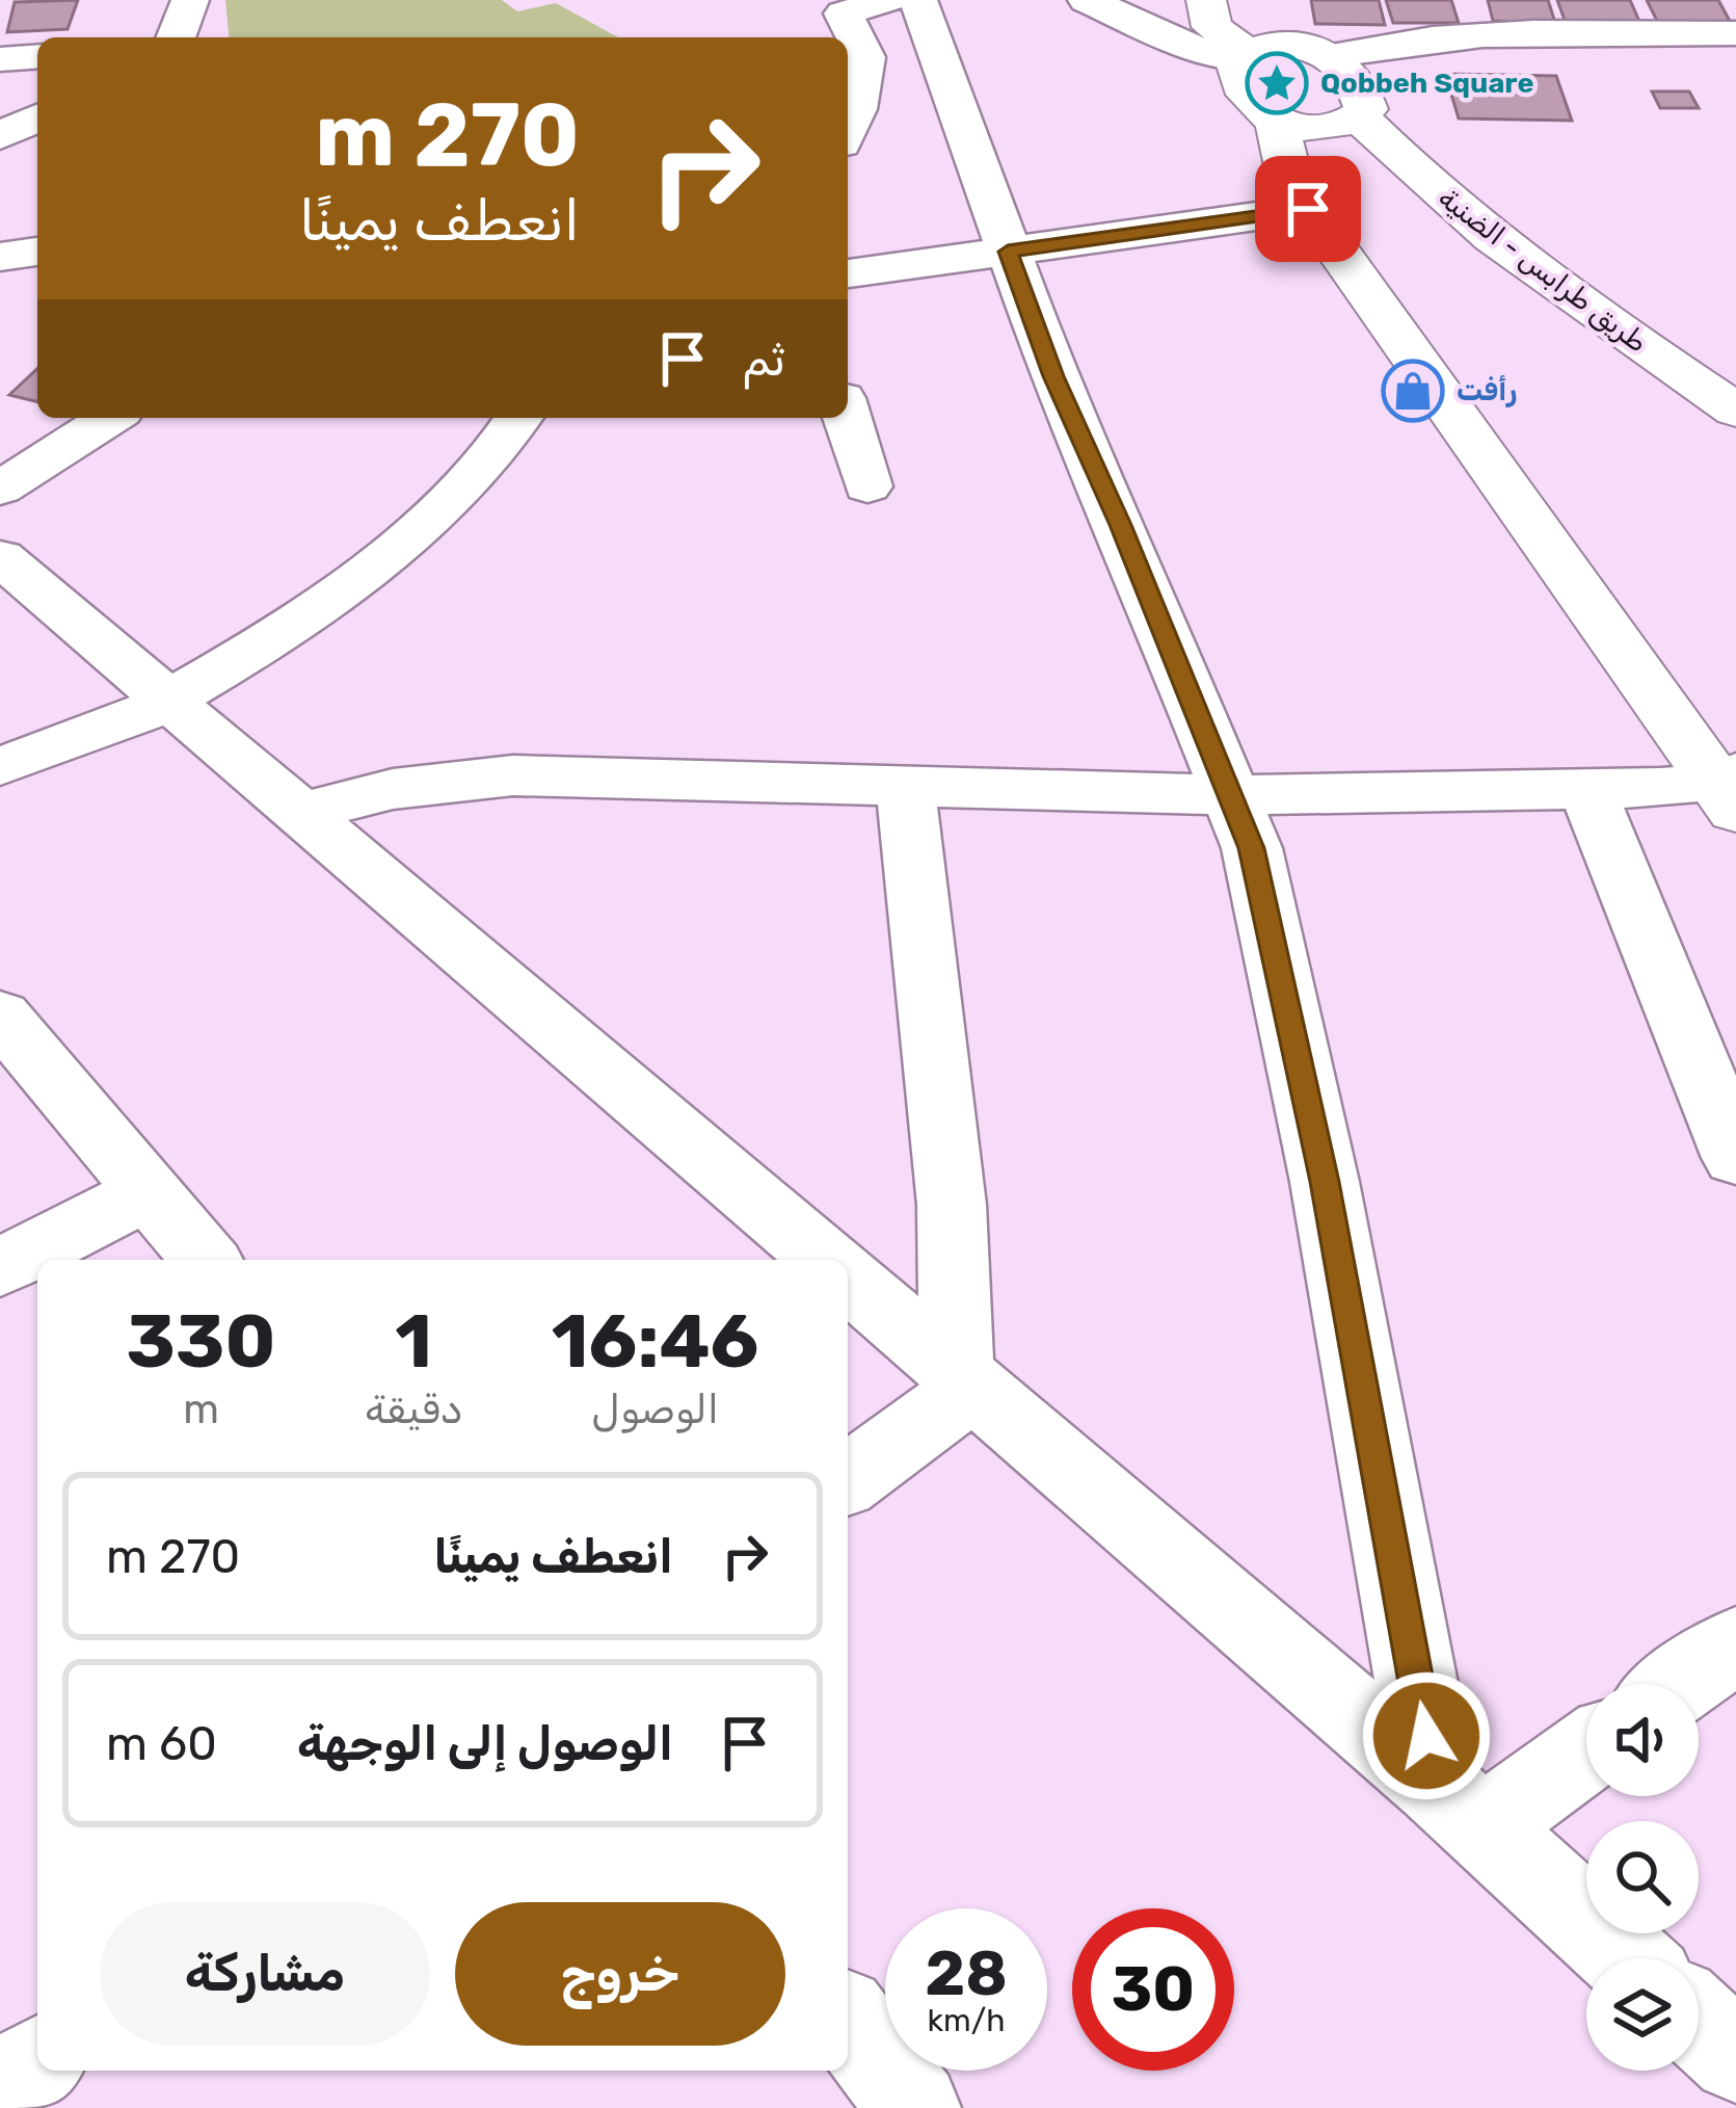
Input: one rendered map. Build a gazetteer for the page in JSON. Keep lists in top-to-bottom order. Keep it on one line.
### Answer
{"streets":{"main road":["طريق طرابس - الضنية"]},"places":{"place":["Qobbeh Square"],"shop":["رأفت"]},"page":{"turn":["270 m","انعطف يمينًا"],"then":"ثم","eta":["16:46","الوصول","1","دقيقة","330","m"],"list":[{"name":"انعطف يمينًا","value":"270 m"},{"name":"الوصول إلى الوجهة","value":"60 m"}],"buttons":["خروج","مشاركة"],"speed":"28 km/h","limit":"30"}}
